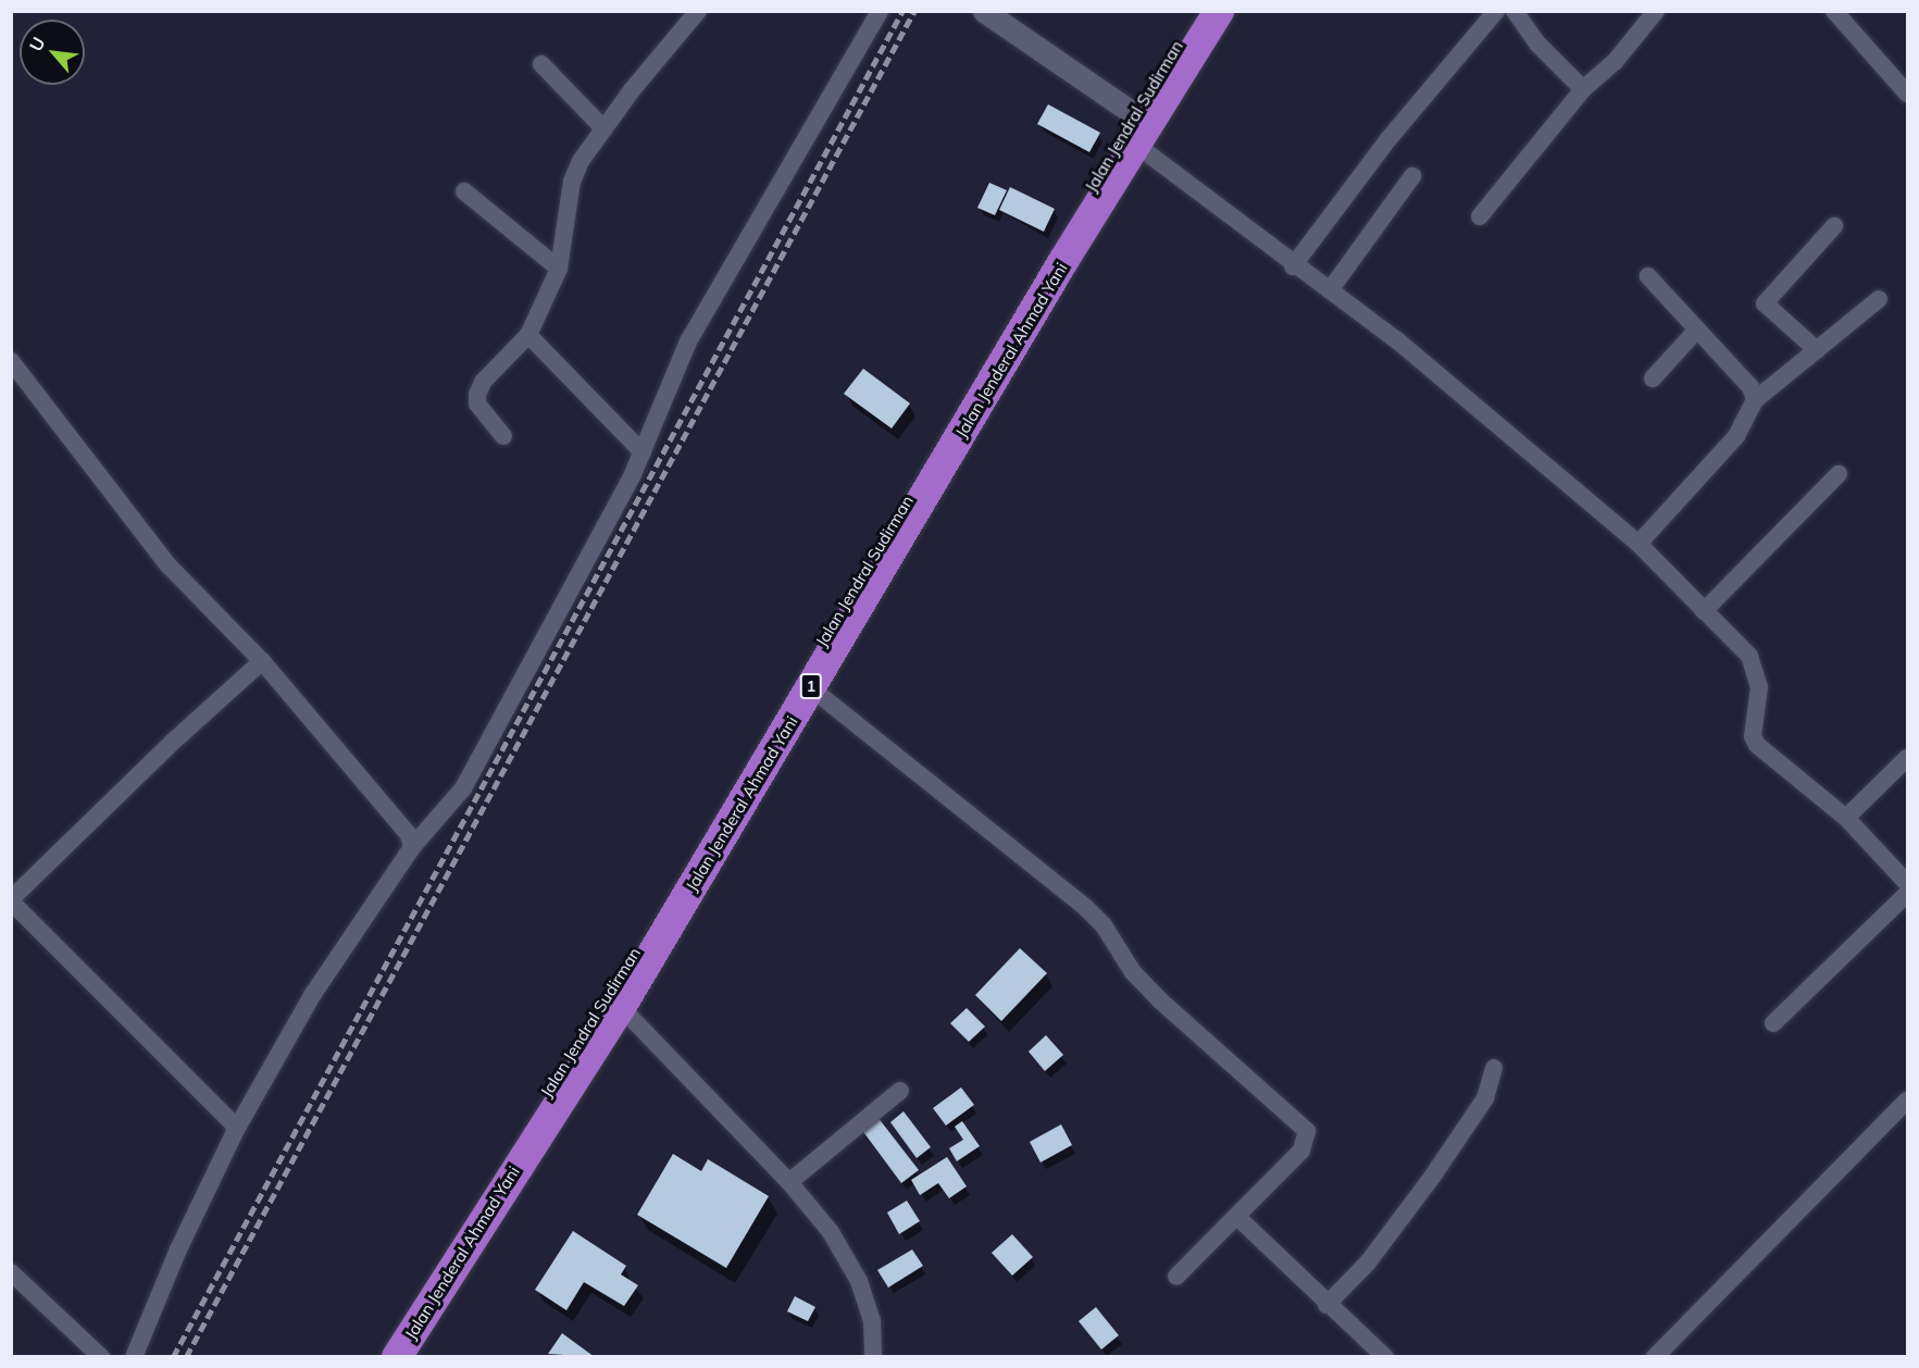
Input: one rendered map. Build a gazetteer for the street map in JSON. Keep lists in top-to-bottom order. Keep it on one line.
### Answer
{"streets":{"highway":["Jalan Jendral Sudirman","Jalan Jenderal Ahmad Yani","1"]},"north":"top left"}
